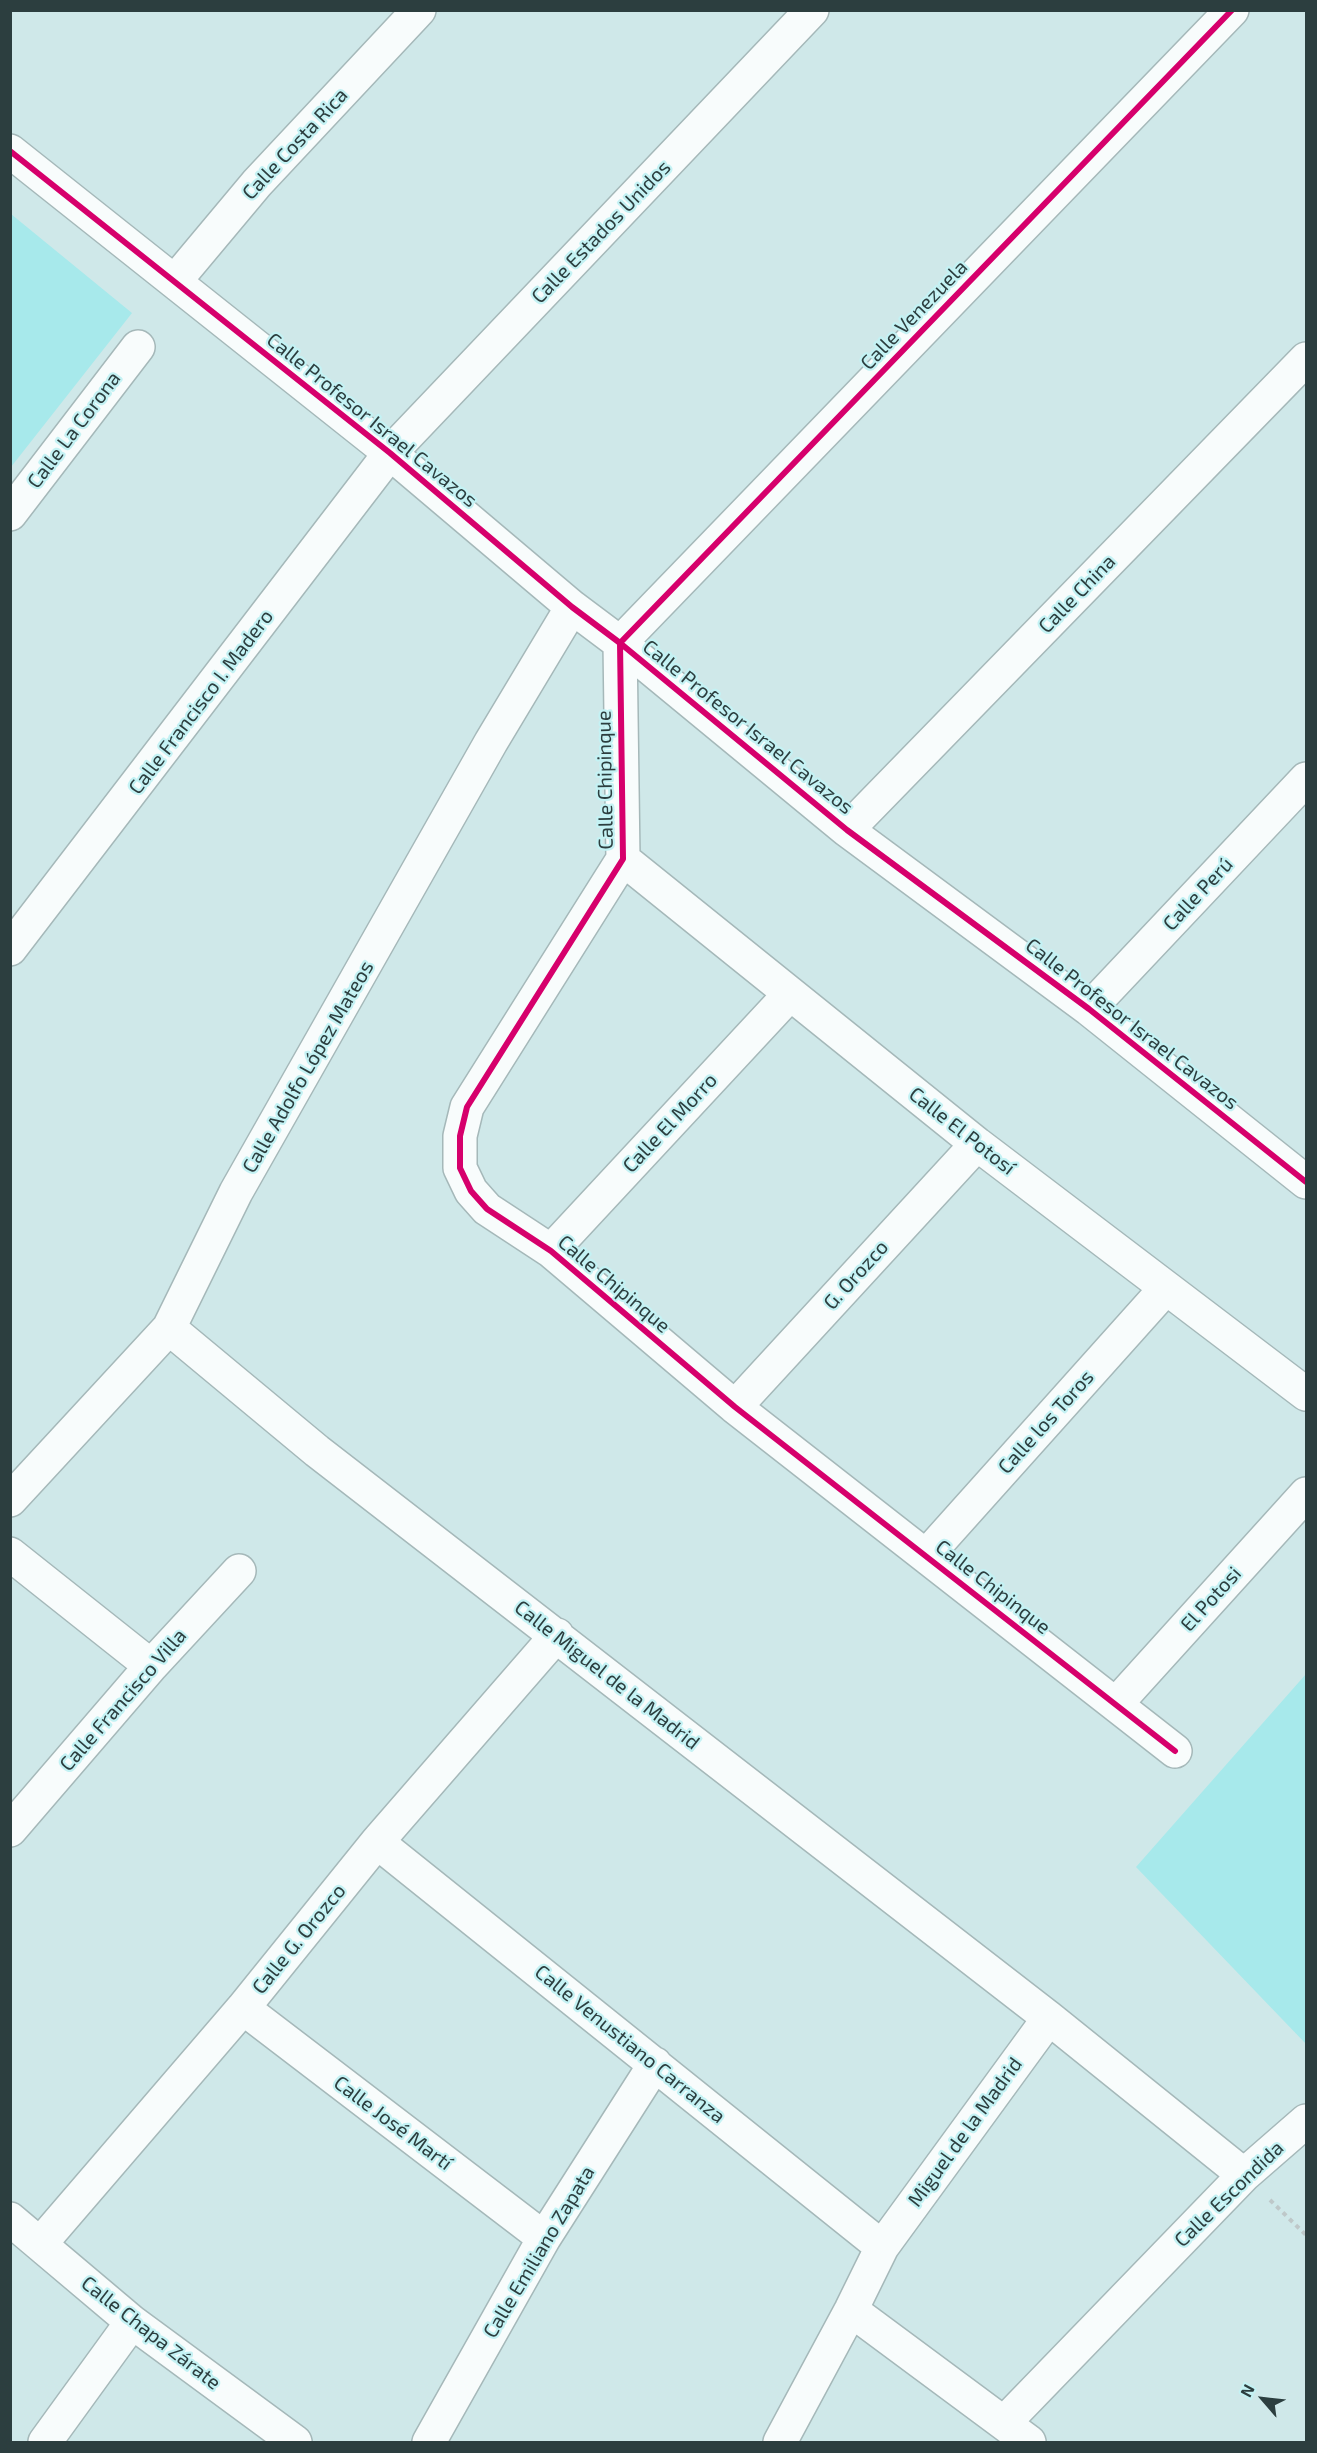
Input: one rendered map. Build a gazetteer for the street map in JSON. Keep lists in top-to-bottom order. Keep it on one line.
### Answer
{"streets":{"street":["Calle Costa Rica","Calle Estados Unidos","Calle Venezuela","Calle Profesor Israel Cavazos","Calle La Corona","Calle China","Calle Francisco I. Madero","Calle Chipinque","Calle Perú","Calle Adolfo López Mateos","Calle El Morro","Calle El Potosí","G. Orozco","Calle los Toros","El Potosi","Calle Miguel de la Madrid","Calle Francisco Villa","Calle G. Orozco","Calle Venustiano Carranza","Calle José Martí","Miguel de la Madrid","Calle Escondida","Calle Emiliano Zapata","Calle Chapa Zárate"]},"crossings":[["Calle Costa Rica","Calle Profesor Israel Cavazos"],["Calle Estados Unidos","Calle Profesor Israel Cavazos"],["Calle Estados Unidos","Calle Francisco I. Madero"],["Calle Venezuela","Calle Profesor Israel Cavazos"],["Calle Venezuela","Calle Chipinque"],["Calle Profesor Israel Cavazos","Calle China"],["Calle Profesor Israel Cavazos","Calle Francisco I. Madero"],["Calle Profesor Israel Cavazos","Calle Chipinque"],["Calle Profesor Israel Cavazos","Calle Perú"],["Calle Profesor Israel Cavazos","Calle Adolfo López Mateos"],["Calle Chipinque","Calle El Morro"],["Calle Chipinque","Calle El Potosí"],["Calle Chipinque","G. Orozco"],["Calle Chipinque","Calle los Toros"],["Calle Chipinque","El Potosi"],["Calle Adolfo López Mateos","Calle Miguel de la Madrid"],["Calle El Morro","Calle El Potosí"],["Calle El Potosí","G. Orozco"],["Calle El Potosí","Calle los Toros"],["Calle Miguel de la Madrid","Calle G. Orozco"],["Calle Miguel de la Madrid","Miguel de la Madrid"],["Calle Miguel de la Madrid","Calle Escondida"],["Calle G. Orozco","Calle Venustiano Carranza"],["Calle G. Orozco","Calle José Martí"],["Calle G. Orozco","Calle Chapa Zárate"],["Calle Venustiano Carranza","Miguel de la Madrid"],["Calle Venustiano Carranza","Calle Emiliano Zapata"],["Calle José Martí","Calle Emiliano Zapata"]],"north":"top left"}
